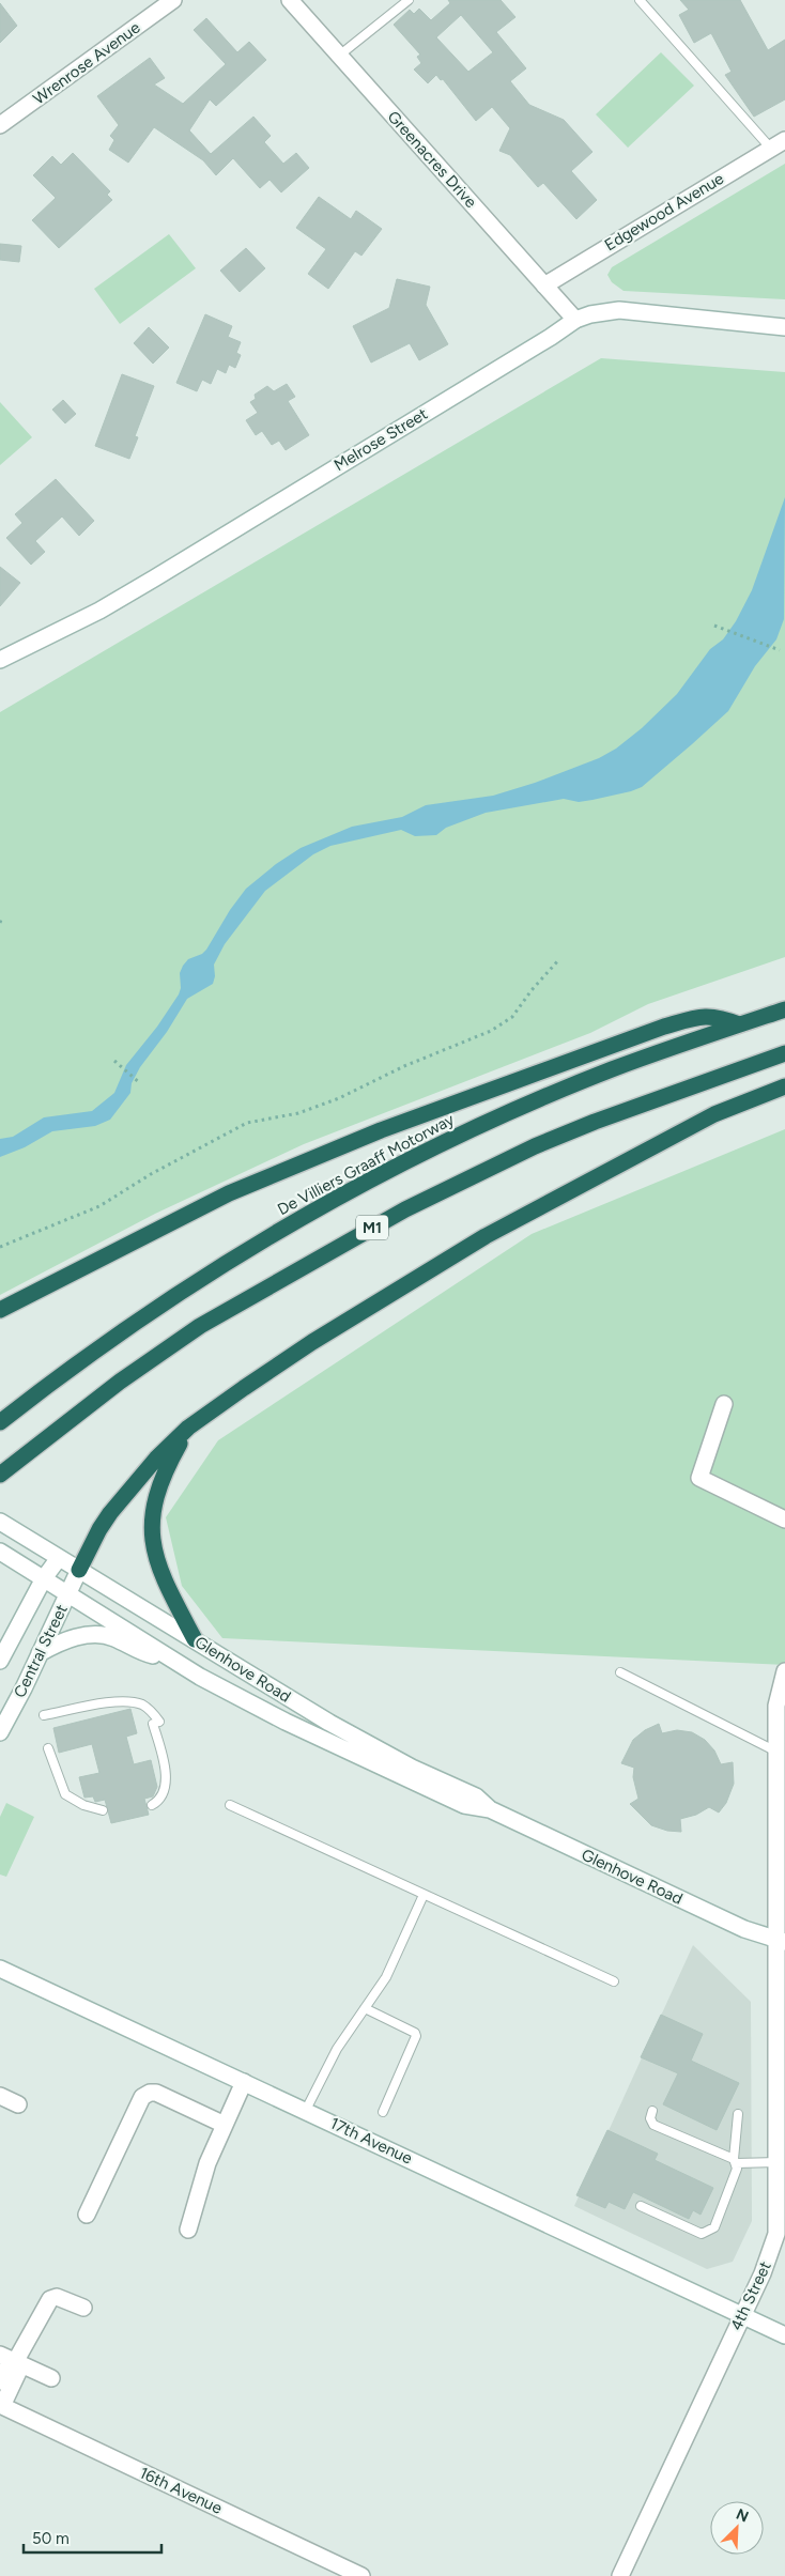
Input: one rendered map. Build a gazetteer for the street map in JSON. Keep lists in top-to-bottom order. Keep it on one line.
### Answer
{"streets":{"highway":["De Villiers Graaff Motorway","M1"],"street":["Wrenrose Avenue","Greenacres Drive","Edgewood Avenue","Melrose Street","Central Street","Glenhove Road","17th Avenue","4th Street","16th Avenue"]},"crossings":[["Greenacres Drive","Edgewood Avenue"],["Greenacres Drive","Melrose Street"],["Central Street","Glenhove Road"],["Glenhove Road","4th Street"],["17th Avenue","4th Street"]],"scale_bar":"50 m","north":"top right"}
